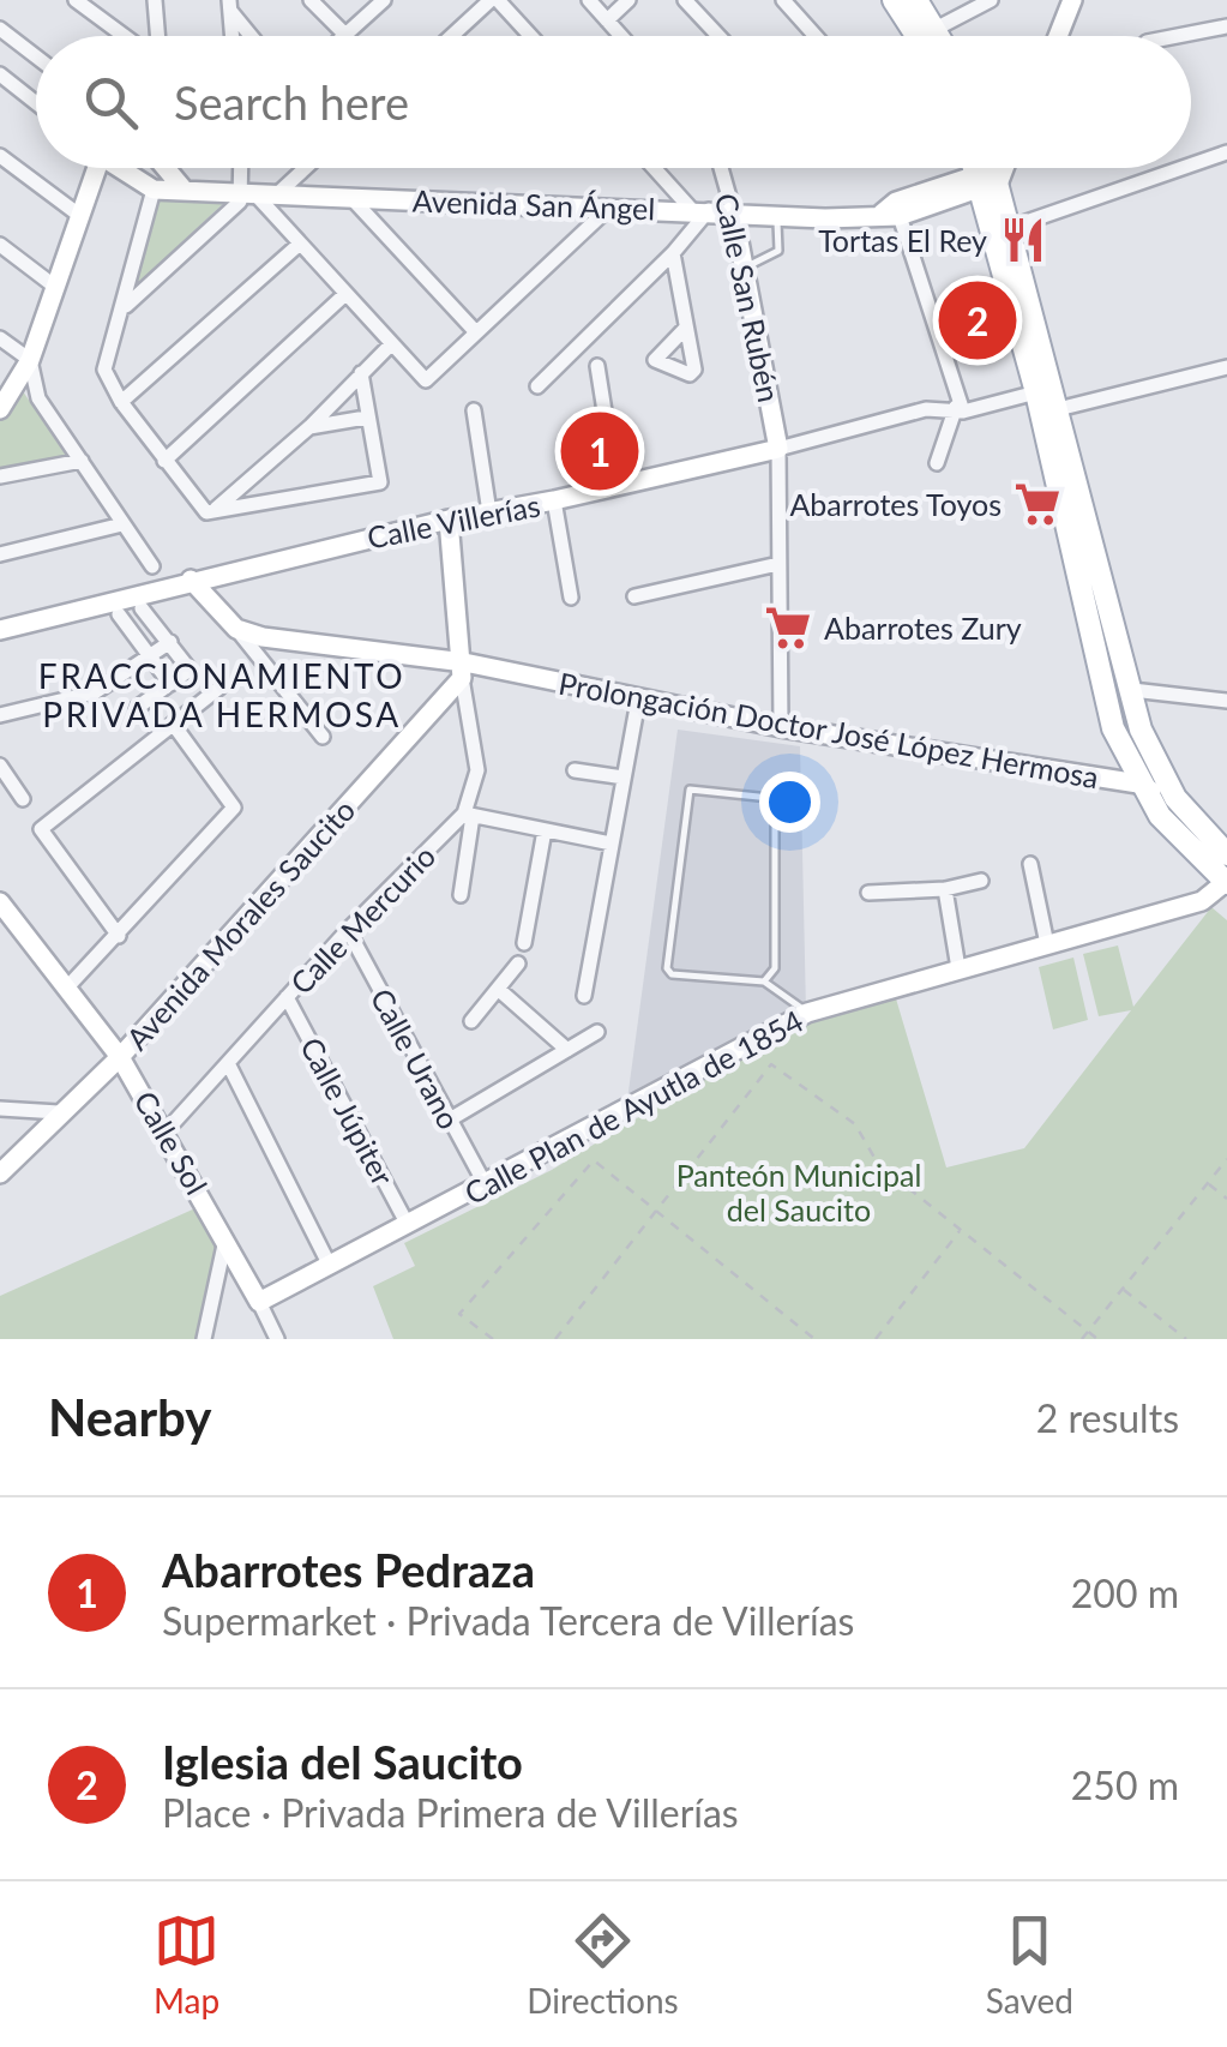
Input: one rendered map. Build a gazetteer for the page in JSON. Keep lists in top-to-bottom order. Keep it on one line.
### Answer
{"streets":{"main road":["Avenida San Ángel","Calle San Rubén","Calle Villerías","Prolongación Doctor José López Hermosa","Avenida Morales Saucito","Calle Plan de Ayutla de 1854","Calle Sol"],"street":["Calle Mercurio","Calle Urano","Calle Júpiter"]},"crossings":[["Avenida San Ángel","Calle San Rubén"],["Calle San Rubén","Calle Villerías"],["Prolongación Doctor José López Hermosa","Avenida Morales Saucito"],["Calle Mercurio","Calle Urano"],["Calle Mercurio","Calle Júpiter"],["Calle Mercurio","Calle Sol"],["Avenida Morales Saucito","Calle Sol"],["Calle Urano","Calle Plan de Ayutla de 1854"],["Calle Plan de Ayutla de 1854","Calle Júpiter"],["Calle Plan de Ayutla de 1854","Calle Sol"]],"districts":["FRACCIONAMIENTO PRIVADA HERMOSA"],"parks":["Panteón Municipal del Saucito"],"places":{"restaurant":["Tortas El Rey"],"supermarket":["Abarrotes Toyos","Abarrotes Zury"]},"page":{"search":"Search here","pins":["2","1"],"heading":["Nearby","2 results"],"list":[{"mark":"1","name":"Abarrotes Pedraza","note":"Supermarket · Privada Tercera de Villerías","value":"200 m"},{"mark":"2","name":"Iglesia del Saucito","note":"Place · Privada Primera de Villerías","value":"250 m"}],"nav":["Map","Directions","Saved"]}}
